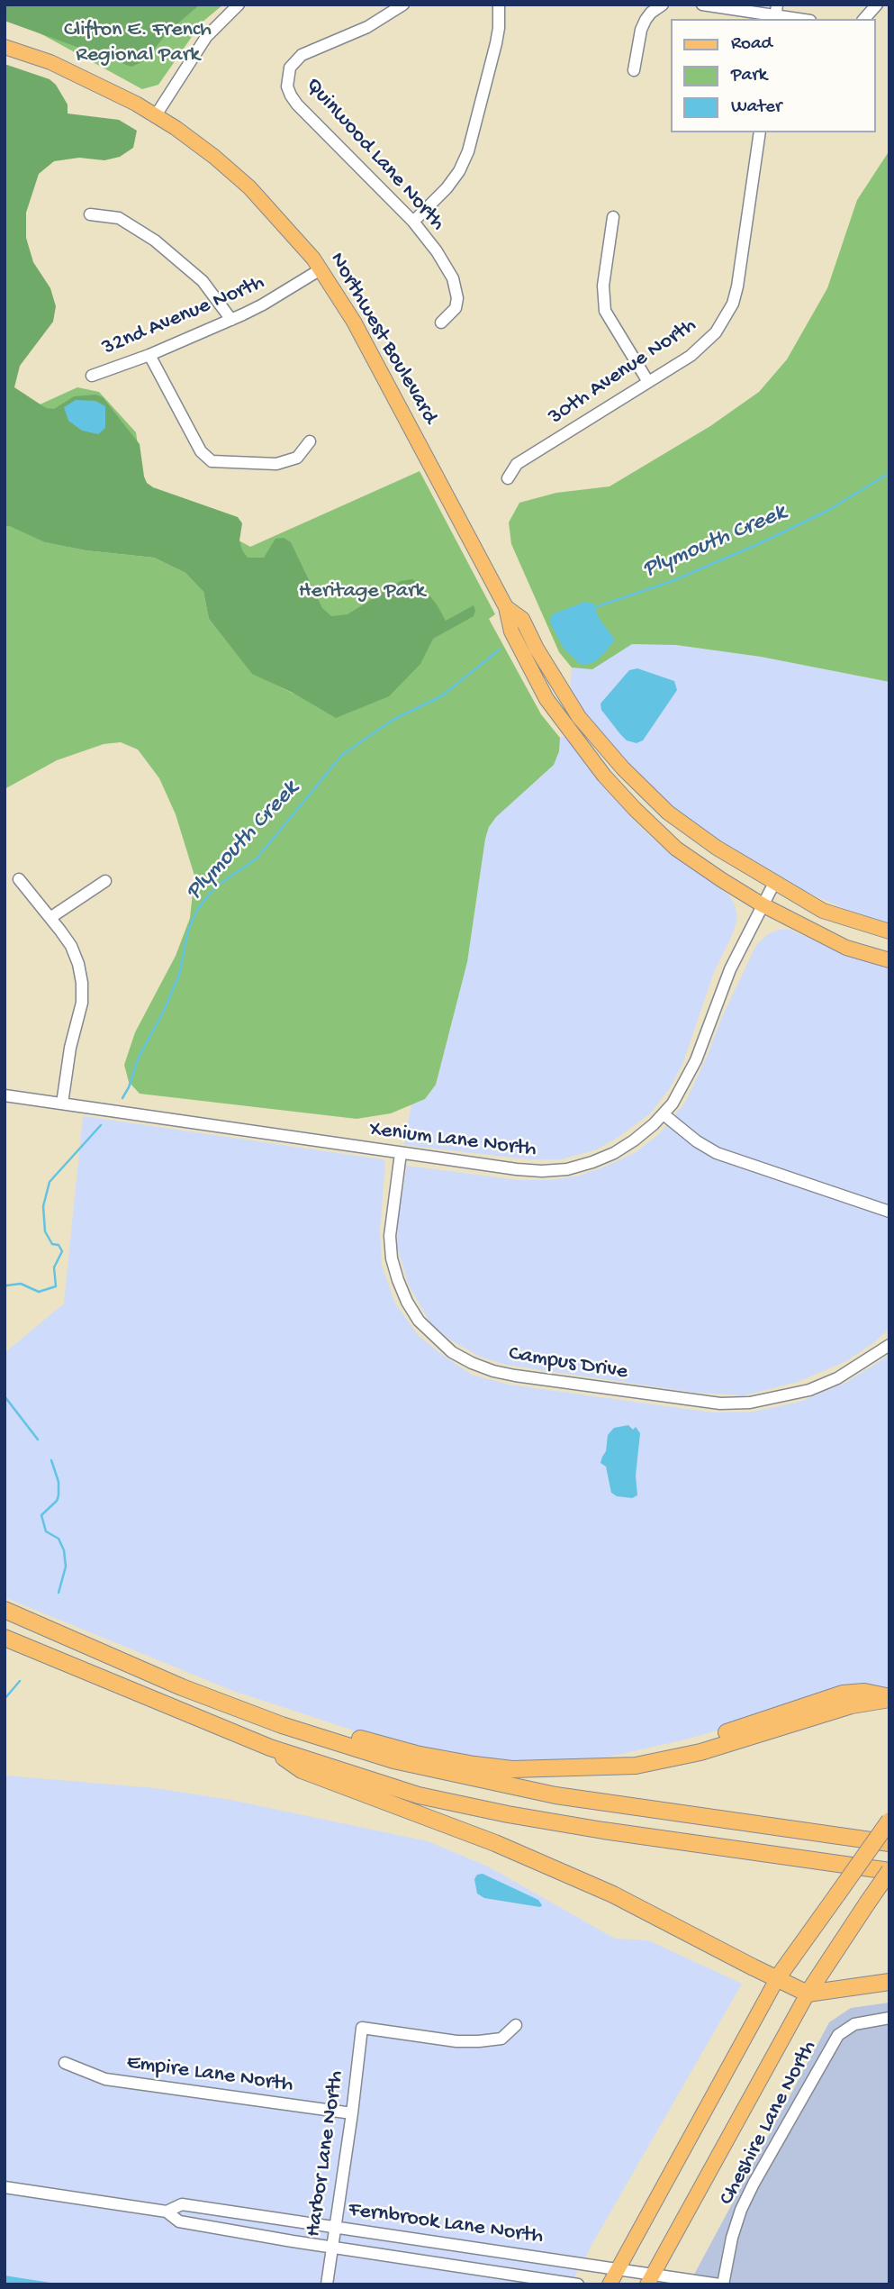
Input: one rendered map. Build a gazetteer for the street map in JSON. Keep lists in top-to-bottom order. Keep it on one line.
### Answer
{"streets":{"main road":["Northwest Boulevard"],"street":["Quinwood Lane North","32nd Avenue North","30th Avenue North","Xenium Lane North","Campus Drive","Empire Lane North","Cheshire Lane North","Harbor Lane North","Fernbrook Lane North"]},"crossings":[["32nd Avenue North","Northwest Boulevard"],["Northwest Boulevard","Xenium Lane North"],["Xenium Lane North","Campus Drive"],["Empire Lane North","Harbor Lane North"],["Cheshire Lane North","Fernbrook Lane North"],["Harbor Lane North","Fernbrook Lane North"]],"water":["Plymouth Creek"],"parks":["Clifton E. French Regional Park","Heritage Park"],"legend":["Road","Park","Water"]}
